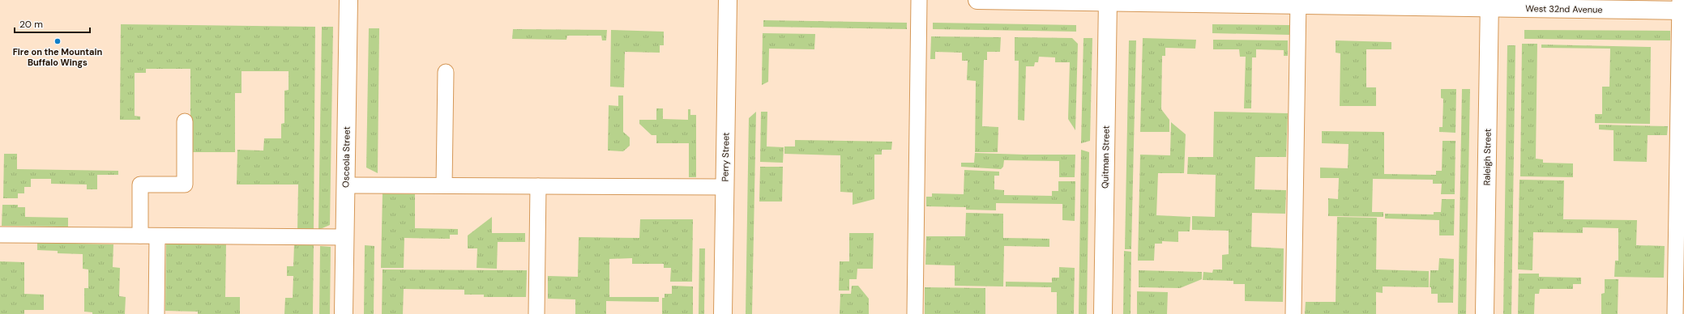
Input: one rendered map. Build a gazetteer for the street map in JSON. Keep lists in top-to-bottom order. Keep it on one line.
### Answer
{"streets":{"street":["West 32nd Avenue","Osceola Street","Perry Street","Quitman Street","Raleigh Street"]},"crossings":[["West 32nd Avenue","Quitman Street"],["West 32nd Avenue","Raleigh Street"]],"places":["Fire on the Mountain Buffalo Wings"],"scale_bar":"20 m"}
